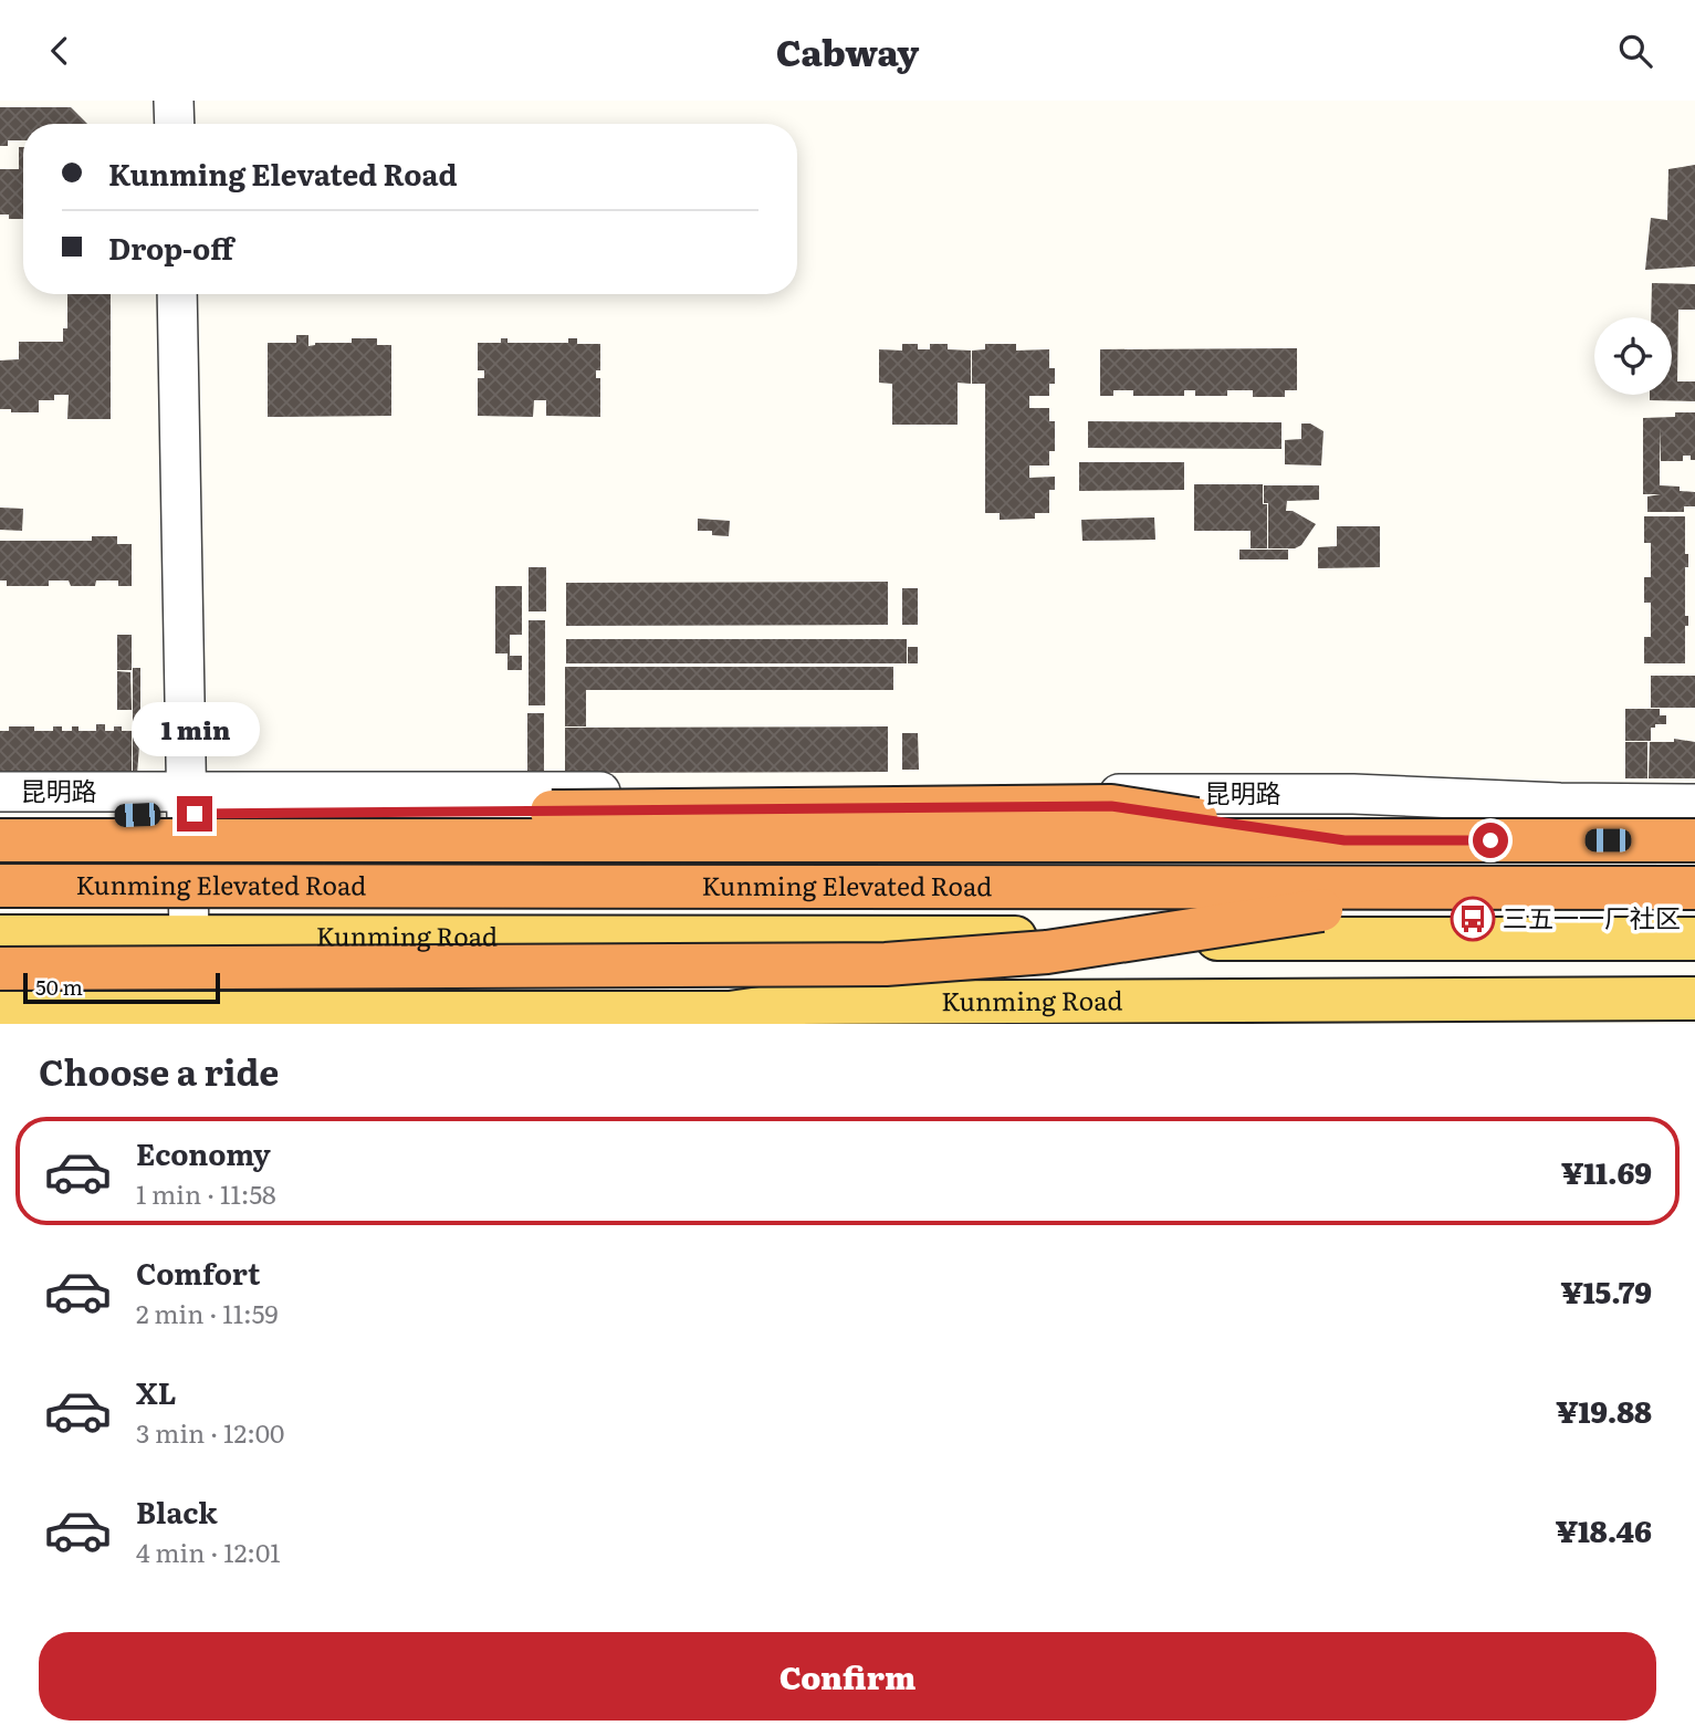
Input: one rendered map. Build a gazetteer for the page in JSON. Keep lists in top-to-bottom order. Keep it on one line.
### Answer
{"streets":{"highway":["Kunming Elevated Road"],"main road":["Kunming Road"],"street":["昆明路"]},"places":{"bus stop":["三五一一厂社区"]},"scale_bar":"50 m","page":{"header":"Cabway","banner":["Kunming Elevated Road","Drop-off"],"bubble":"1 min","scale":"50 m","heading":"Choose a ride","list":[{"name":"Economy","note":"1 min · 11:58","value":"¥11.69"},{"name":"Comfort","note":"2 min · 11:59","value":"¥15.79"},{"name":"XL","note":"3 min · 12:00","value":"¥19.88"},{"name":"Black","note":"4 min · 12:01","value":"¥18.46"}],"buttons":"Confirm"}}
